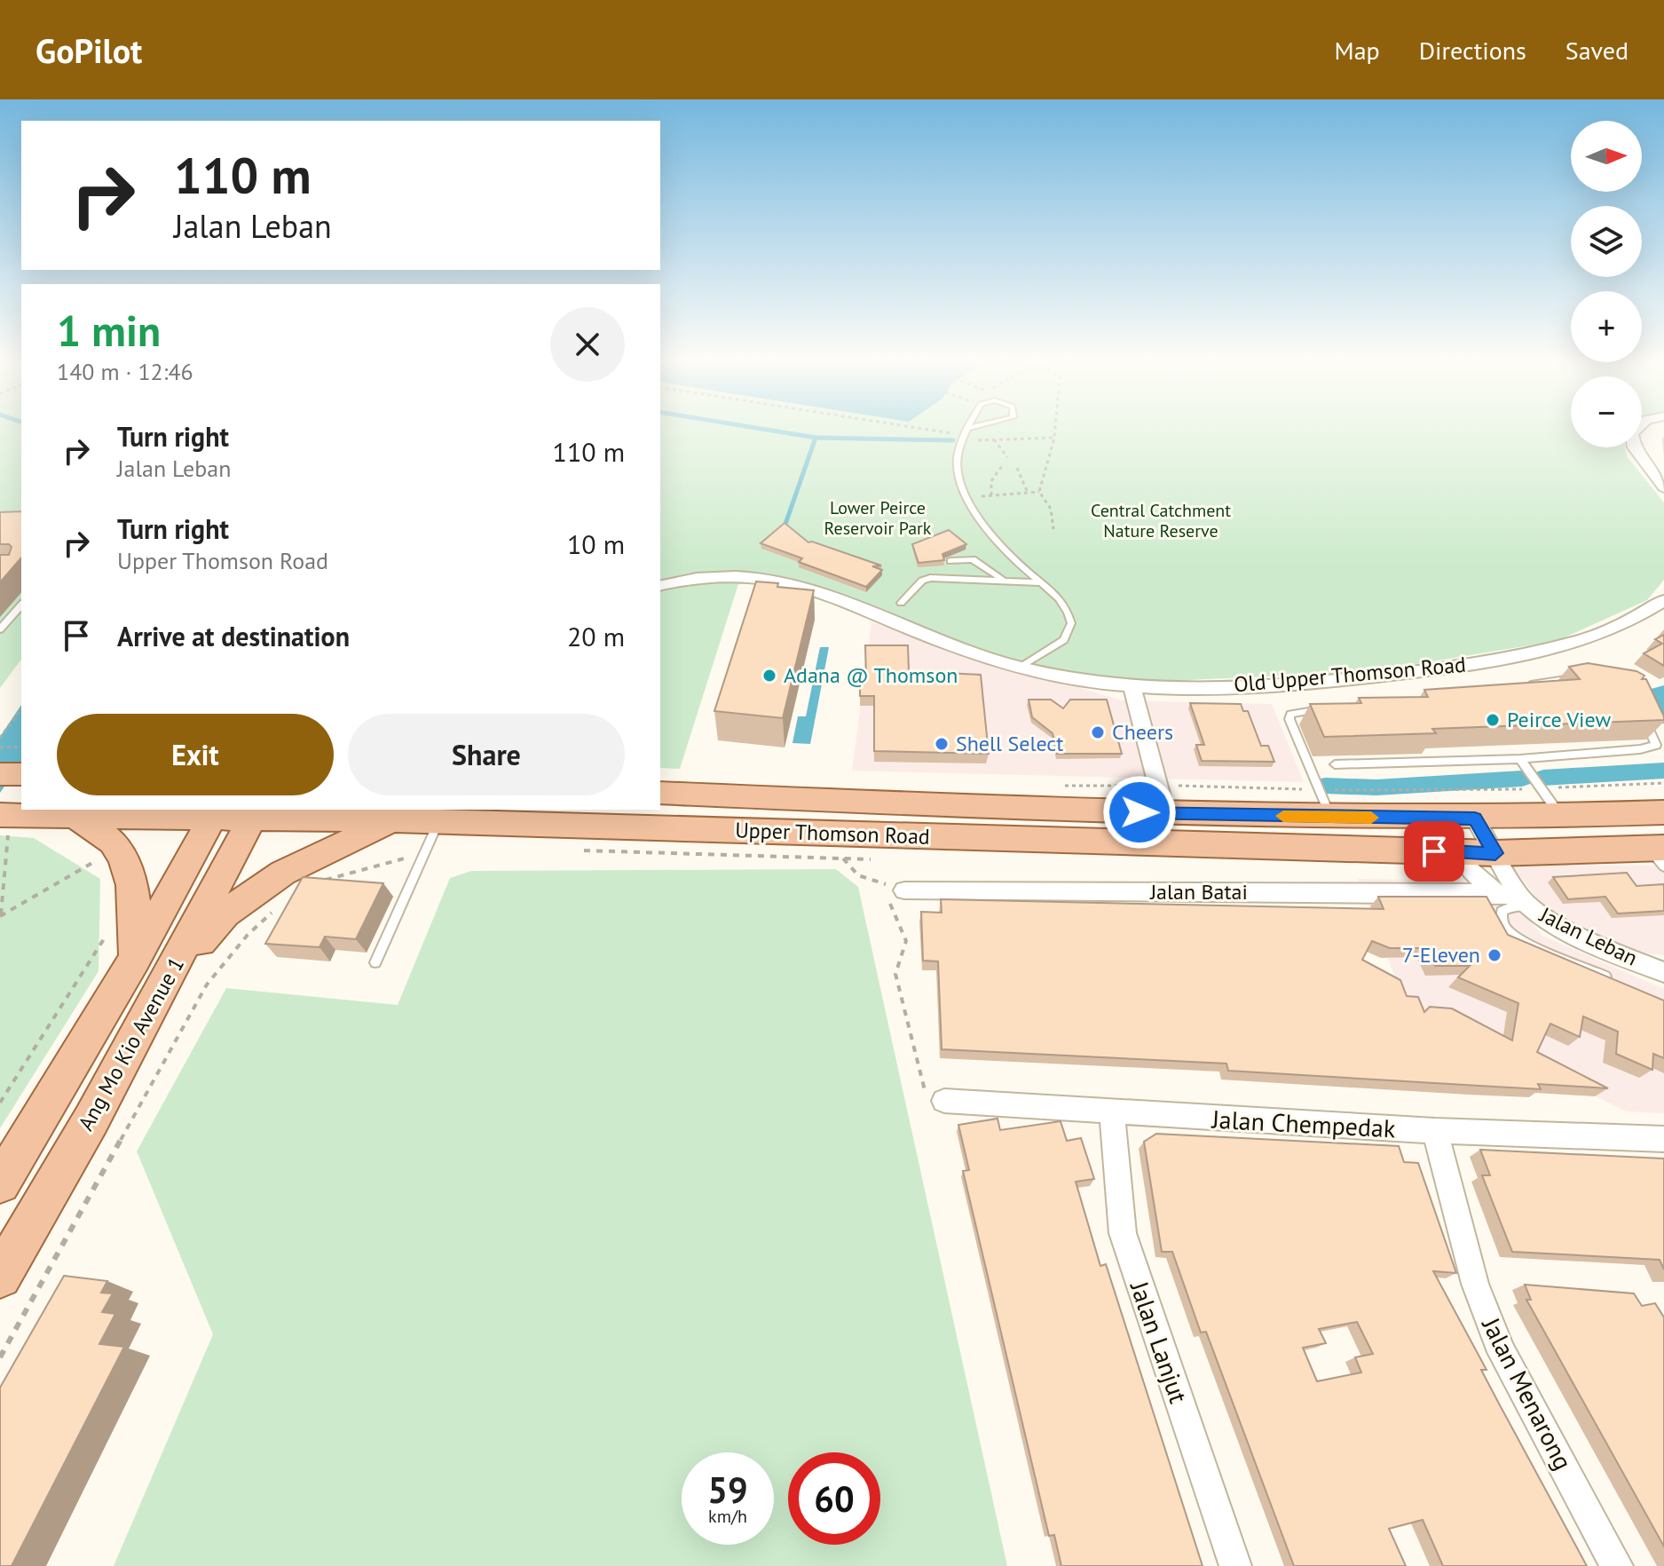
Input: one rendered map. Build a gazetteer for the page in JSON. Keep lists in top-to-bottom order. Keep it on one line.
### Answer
{"streets":{"main road":["Upper Thomson Road","Ang Mo Kio Avenue 1"],"street":["Old Upper Thomson Road","Jalan Batai","Jalan Leban","Jalan Chempedak","Jalan Lanjut","Jalan Menarong"]},"crossings":[["Upper Thomson Road","Jalan Leban"],["Upper Thomson Road","Ang Mo Kio Avenue 1"],["Jalan Batai","Jalan Leban"],["Jalan Chempedak","Jalan Lanjut"],["Jalan Chempedak","Jalan Menarong"]],"parks":["Lower Peirce Reservoir Park","Central Catchment Nature Reserve"],"places":["Adana @ Thomson","Peirce View","Cheers","Shell Select","7-Eleven"],"north":"right","page":{"header":"GoPilot","nav":["Map","Directions","Saved"],"map_buttons":["+","−"],"turn":["110 m","Jalan Leban"],"heading":["1 min","140 m · 12:46"],"list":[{"name":"Turn right","note":"Jalan Leban","value":"110 m"},{"name":"Turn right","note":"Upper Thomson Road","value":"10 m"},{"name":"Arrive at destination","value":"20 m"}],"buttons":["Exit","Share"],"speed":"59 km/h","limit":"60"}}
